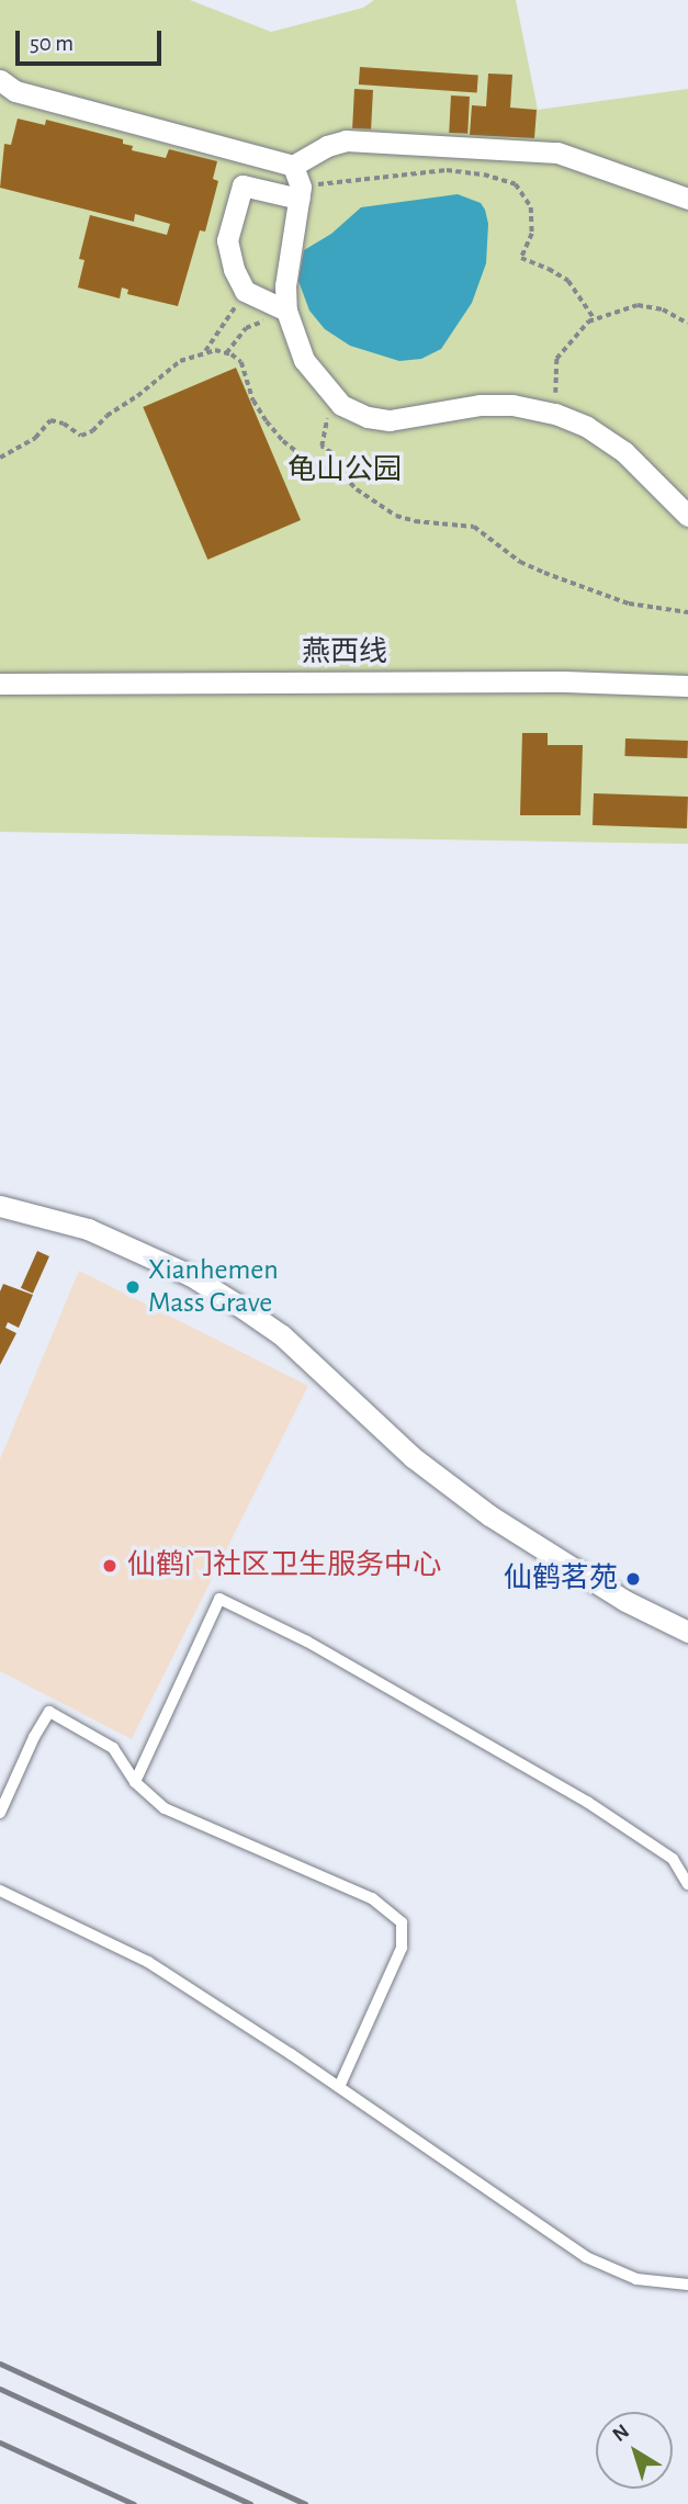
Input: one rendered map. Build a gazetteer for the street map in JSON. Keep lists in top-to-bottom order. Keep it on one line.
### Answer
{"streets":{"street":["燕西线"]},"parks":["龟山公园"],"places":["Xianhemen Mass Grave","仙鹤门社区卫生服务中心","仙鹤茗苑"],"scale_bar":"50 m","north":"top left"}
